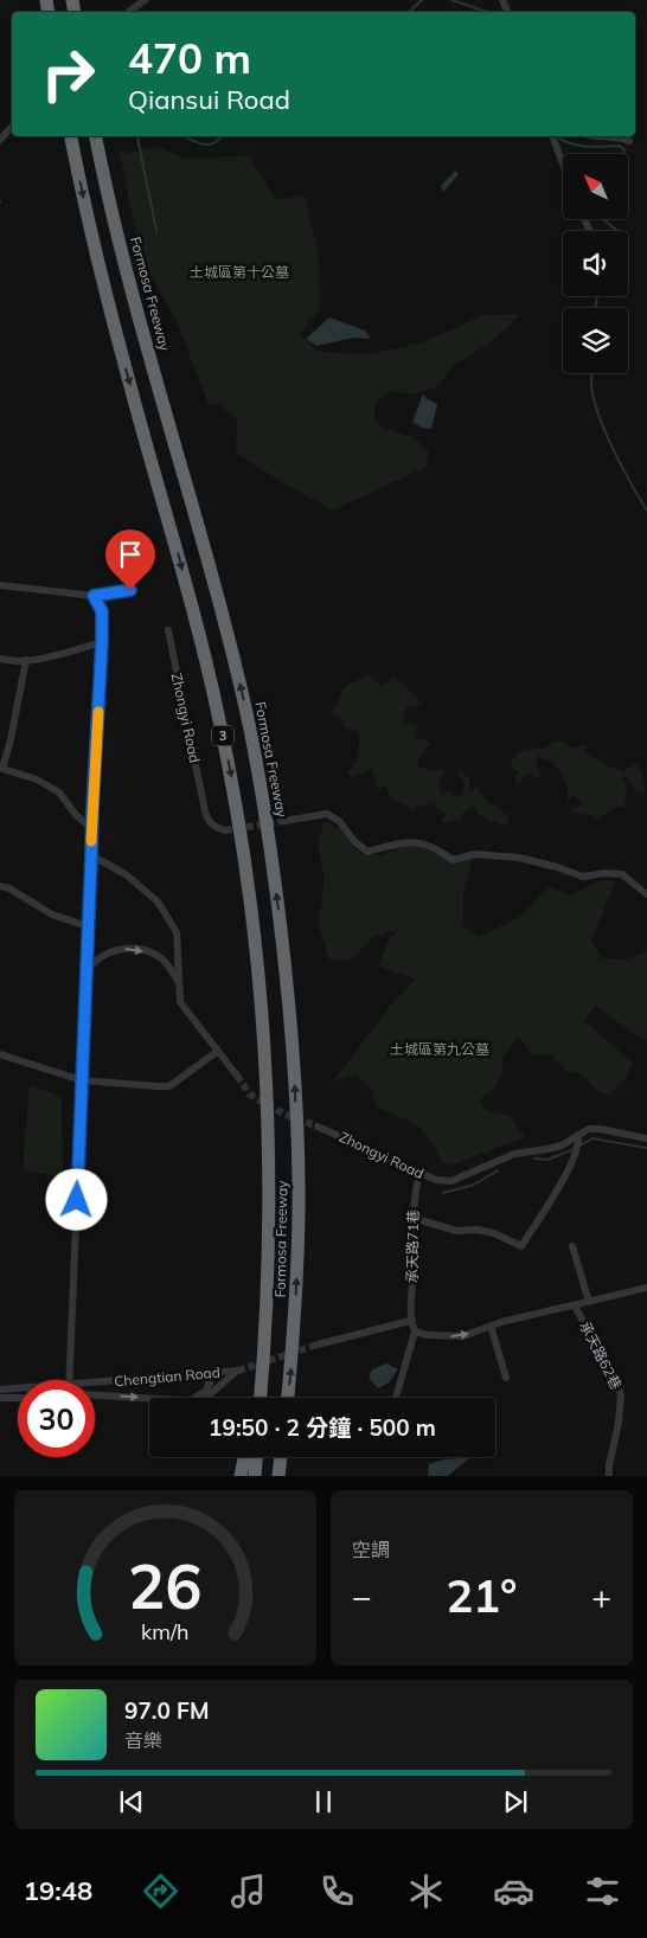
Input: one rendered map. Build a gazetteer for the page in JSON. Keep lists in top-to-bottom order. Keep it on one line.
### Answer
{"streets":{"highway":["Formosa Freeway","3"],"street":["Zhongyi Road","承天路71巷","承天路62巷","Chengtian Road"]},"crossings":[["Zhongyi Road","承天路71巷"]],"parks":["土城區第十公墓","土城區第九公墓"],"north":"top left","page":{"turn":["470 m","Qiansui Road"],"limit":"30","trip":"19:50 · 2 分鐘 · 500 m","tile":"空調","heat":["−","21°","+"],"song":["97.0 FM","音樂"],"tabs":"19:48","gauge":["26","km/h"]}}
